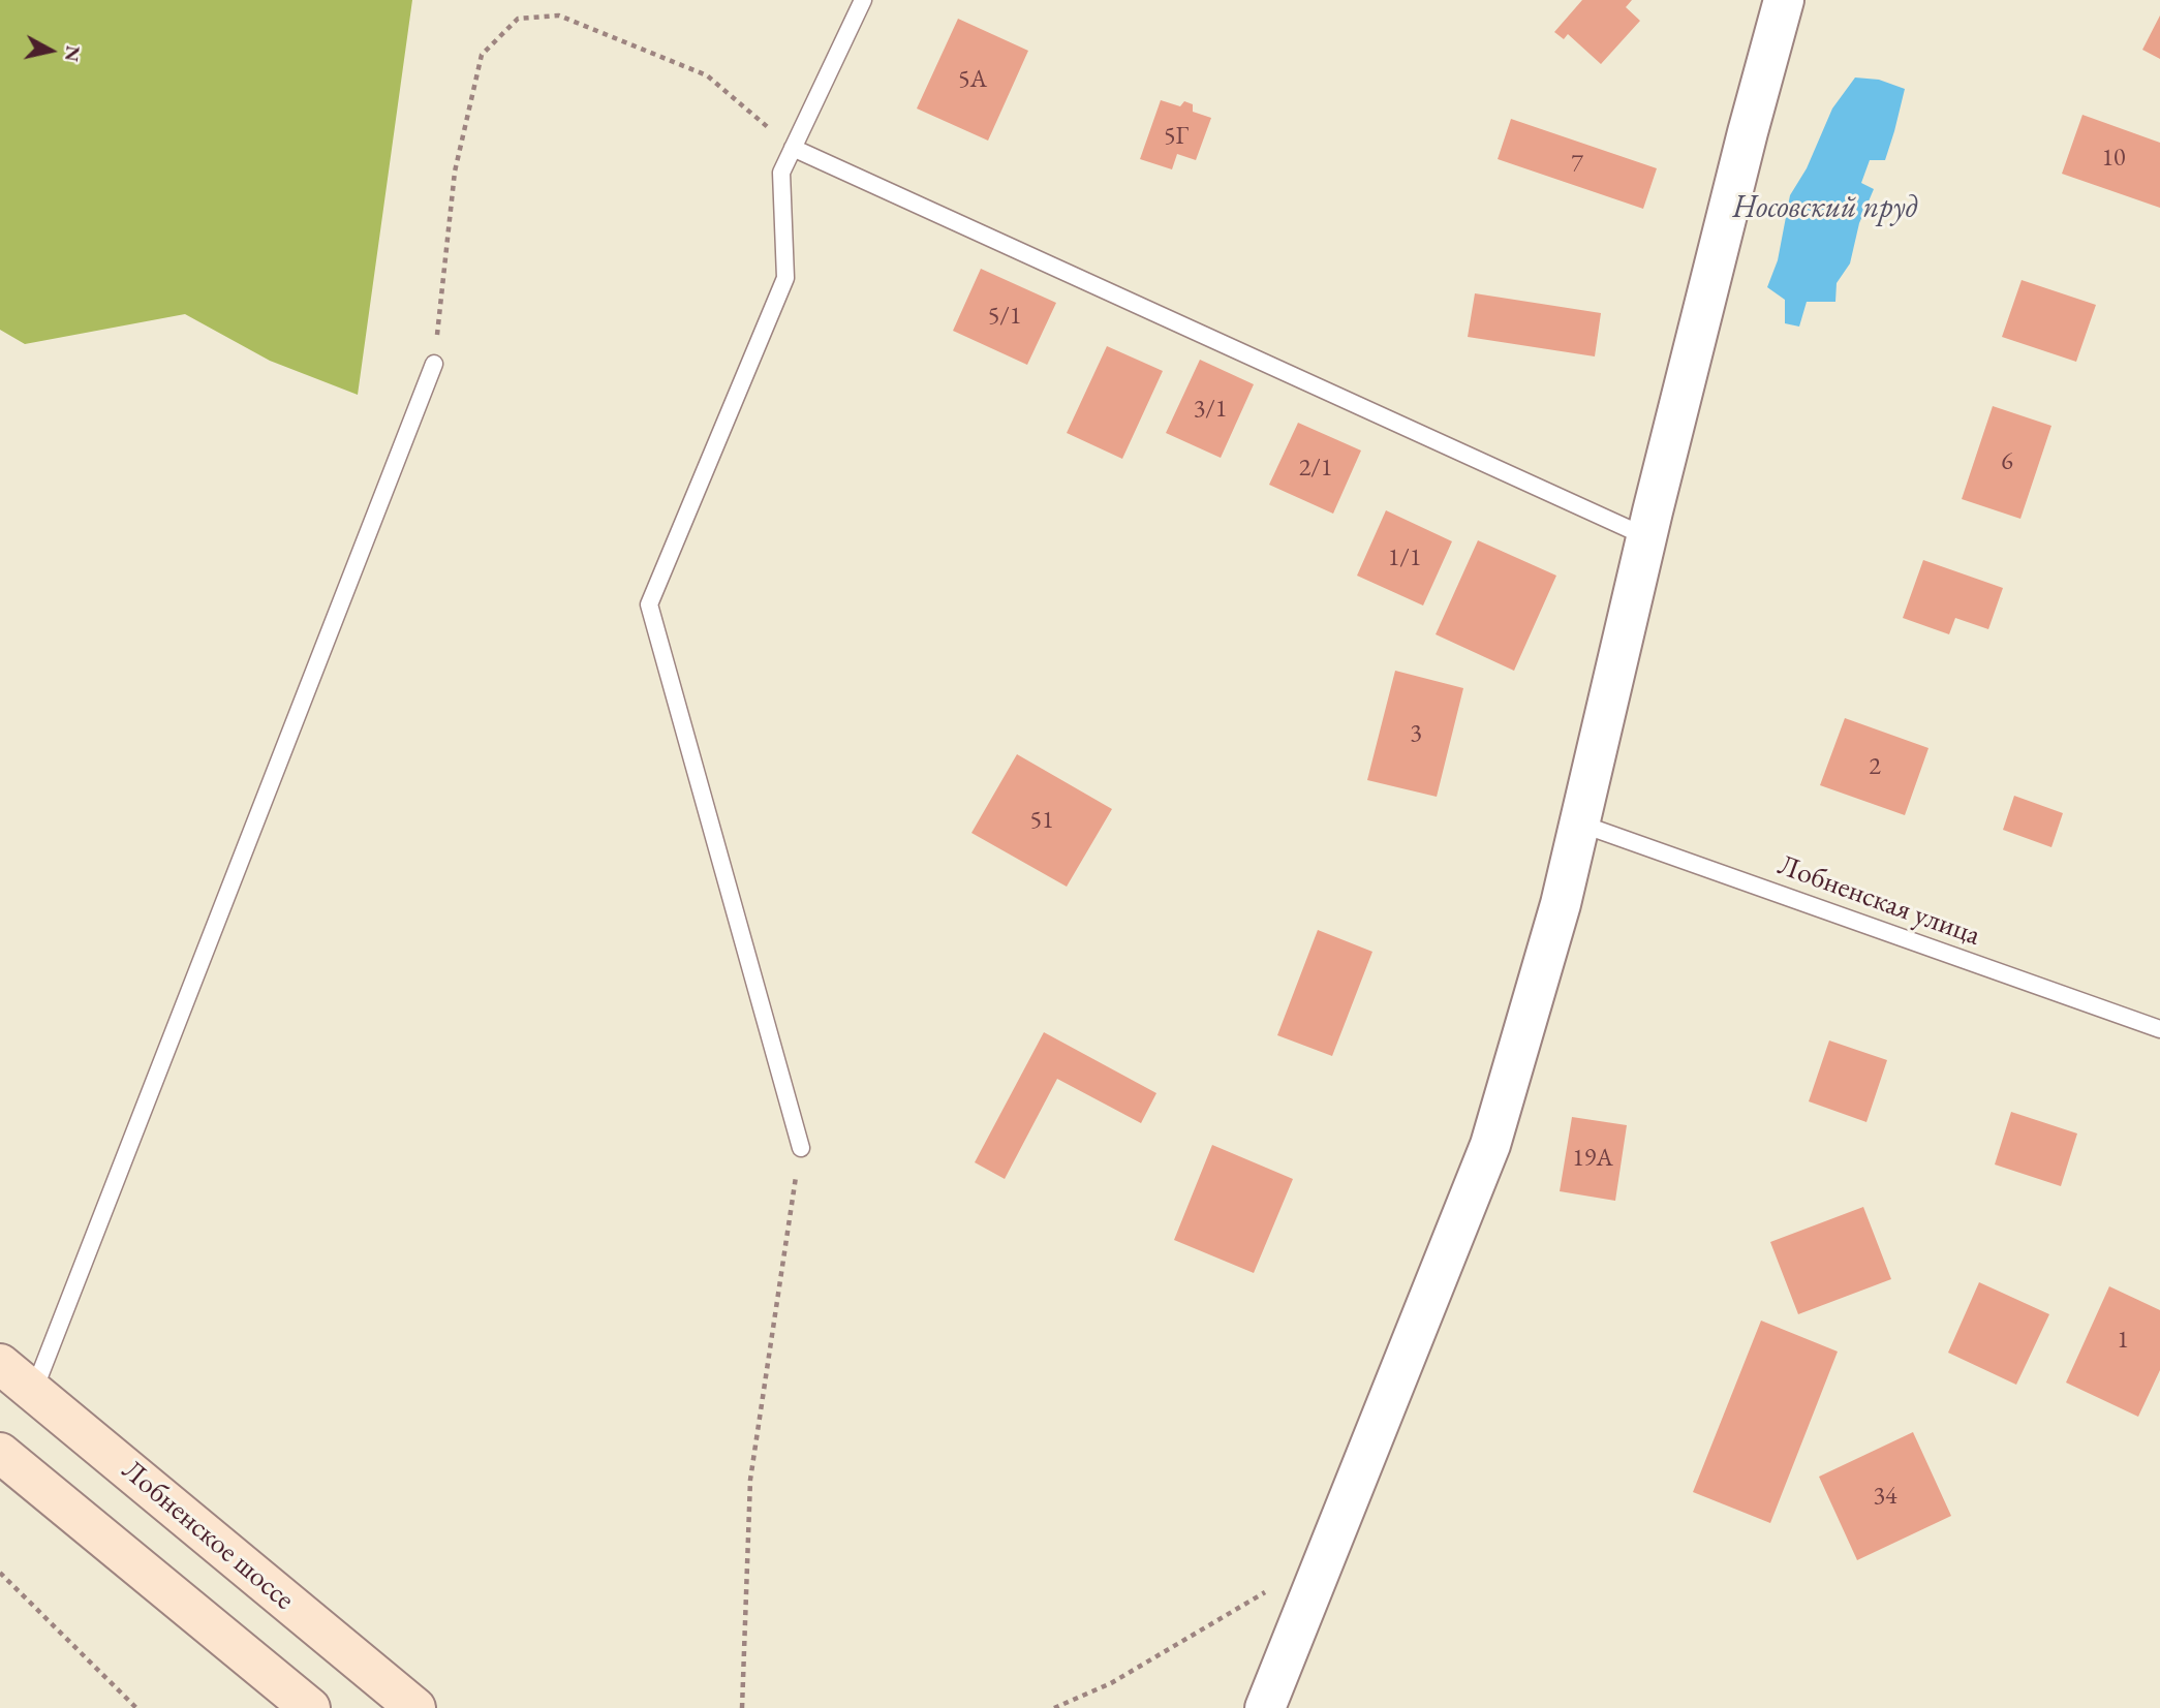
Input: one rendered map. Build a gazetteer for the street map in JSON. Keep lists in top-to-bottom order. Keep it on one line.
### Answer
{"streets":{"main road":["Лобненское шоссе"],"lane":["Лобненская улица"]},"water":["Носовский пруд"],"house_numbers":["5А","5Г","10","7","5/1","3/1","6","2/1","1/1","3","2","51","19А","1","34"],"north":"right"}
